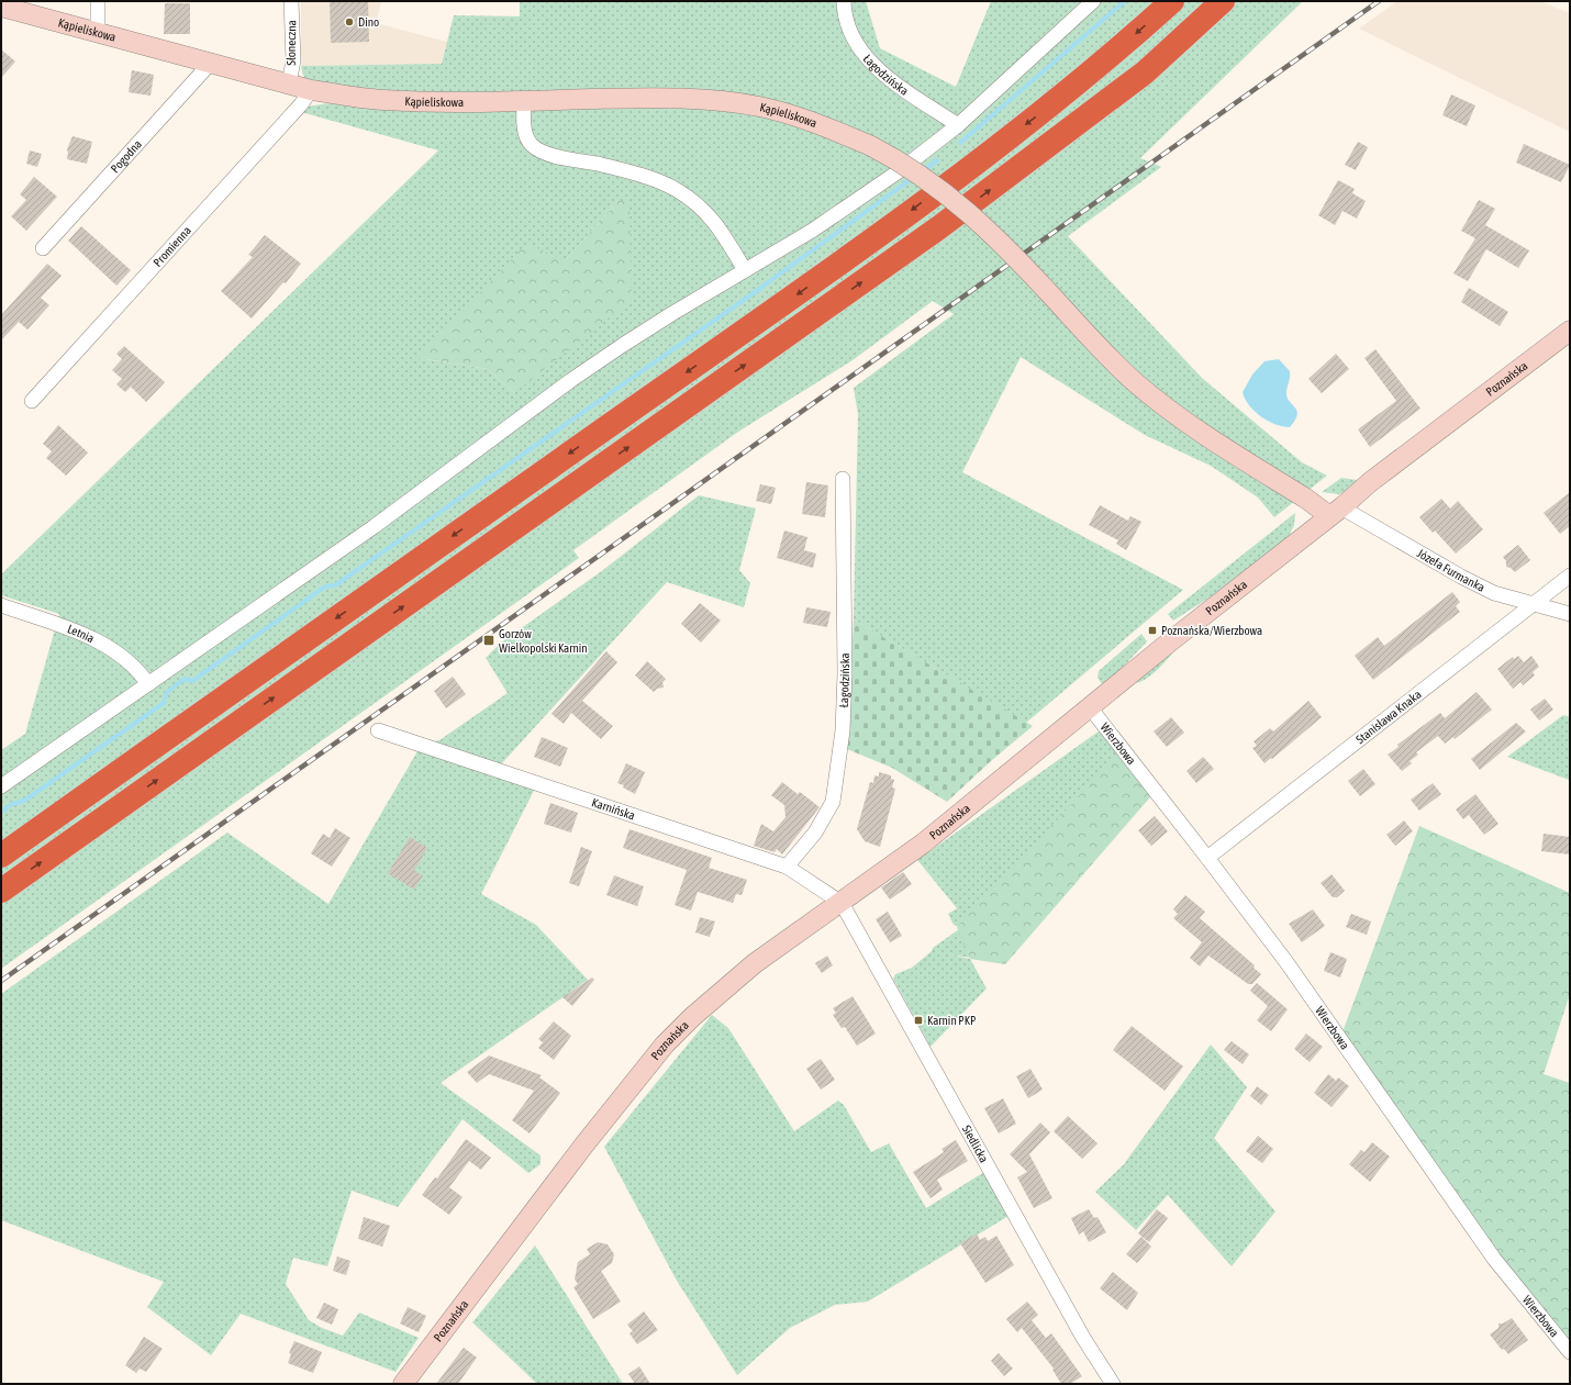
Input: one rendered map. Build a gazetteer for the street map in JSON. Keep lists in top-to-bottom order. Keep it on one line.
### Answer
{"streets":{"main road":["Kąpieliskowa","Poznańska"],"street":["Słoneczna","Łagodzińska","Pogodna","Promienna","Józefa Furmanka","Letnia","Stanisława Knaka","Wierzbowa","Karnińska","Siedlicka"]},"crossings":[["Kąpieliskowa","Słoneczna"],["Kąpieliskowa","Pogodna"],["Kąpieliskowa","Promienna"],["Kąpieliskowa","Poznańska"],["Kąpieliskowa","Józefa Furmanka"],["Łagodzińska","Karnińska"],["Poznańska","Józefa Furmanka"],["Poznańska","Wierzbowa"],["Poznańska","Karnińska"],["Poznańska","Siedlicka"],["Józefa Furmanka","Stanisława Knaka"],["Stanisława Knaka","Wierzbowa"],["Karnińska","Siedlicka"]],"places":{"other":["Dino"],"transit":["Poznańska/Wierzbowa","Gorzów Wielkopolski Karnin","Karnin PKP"]}}
